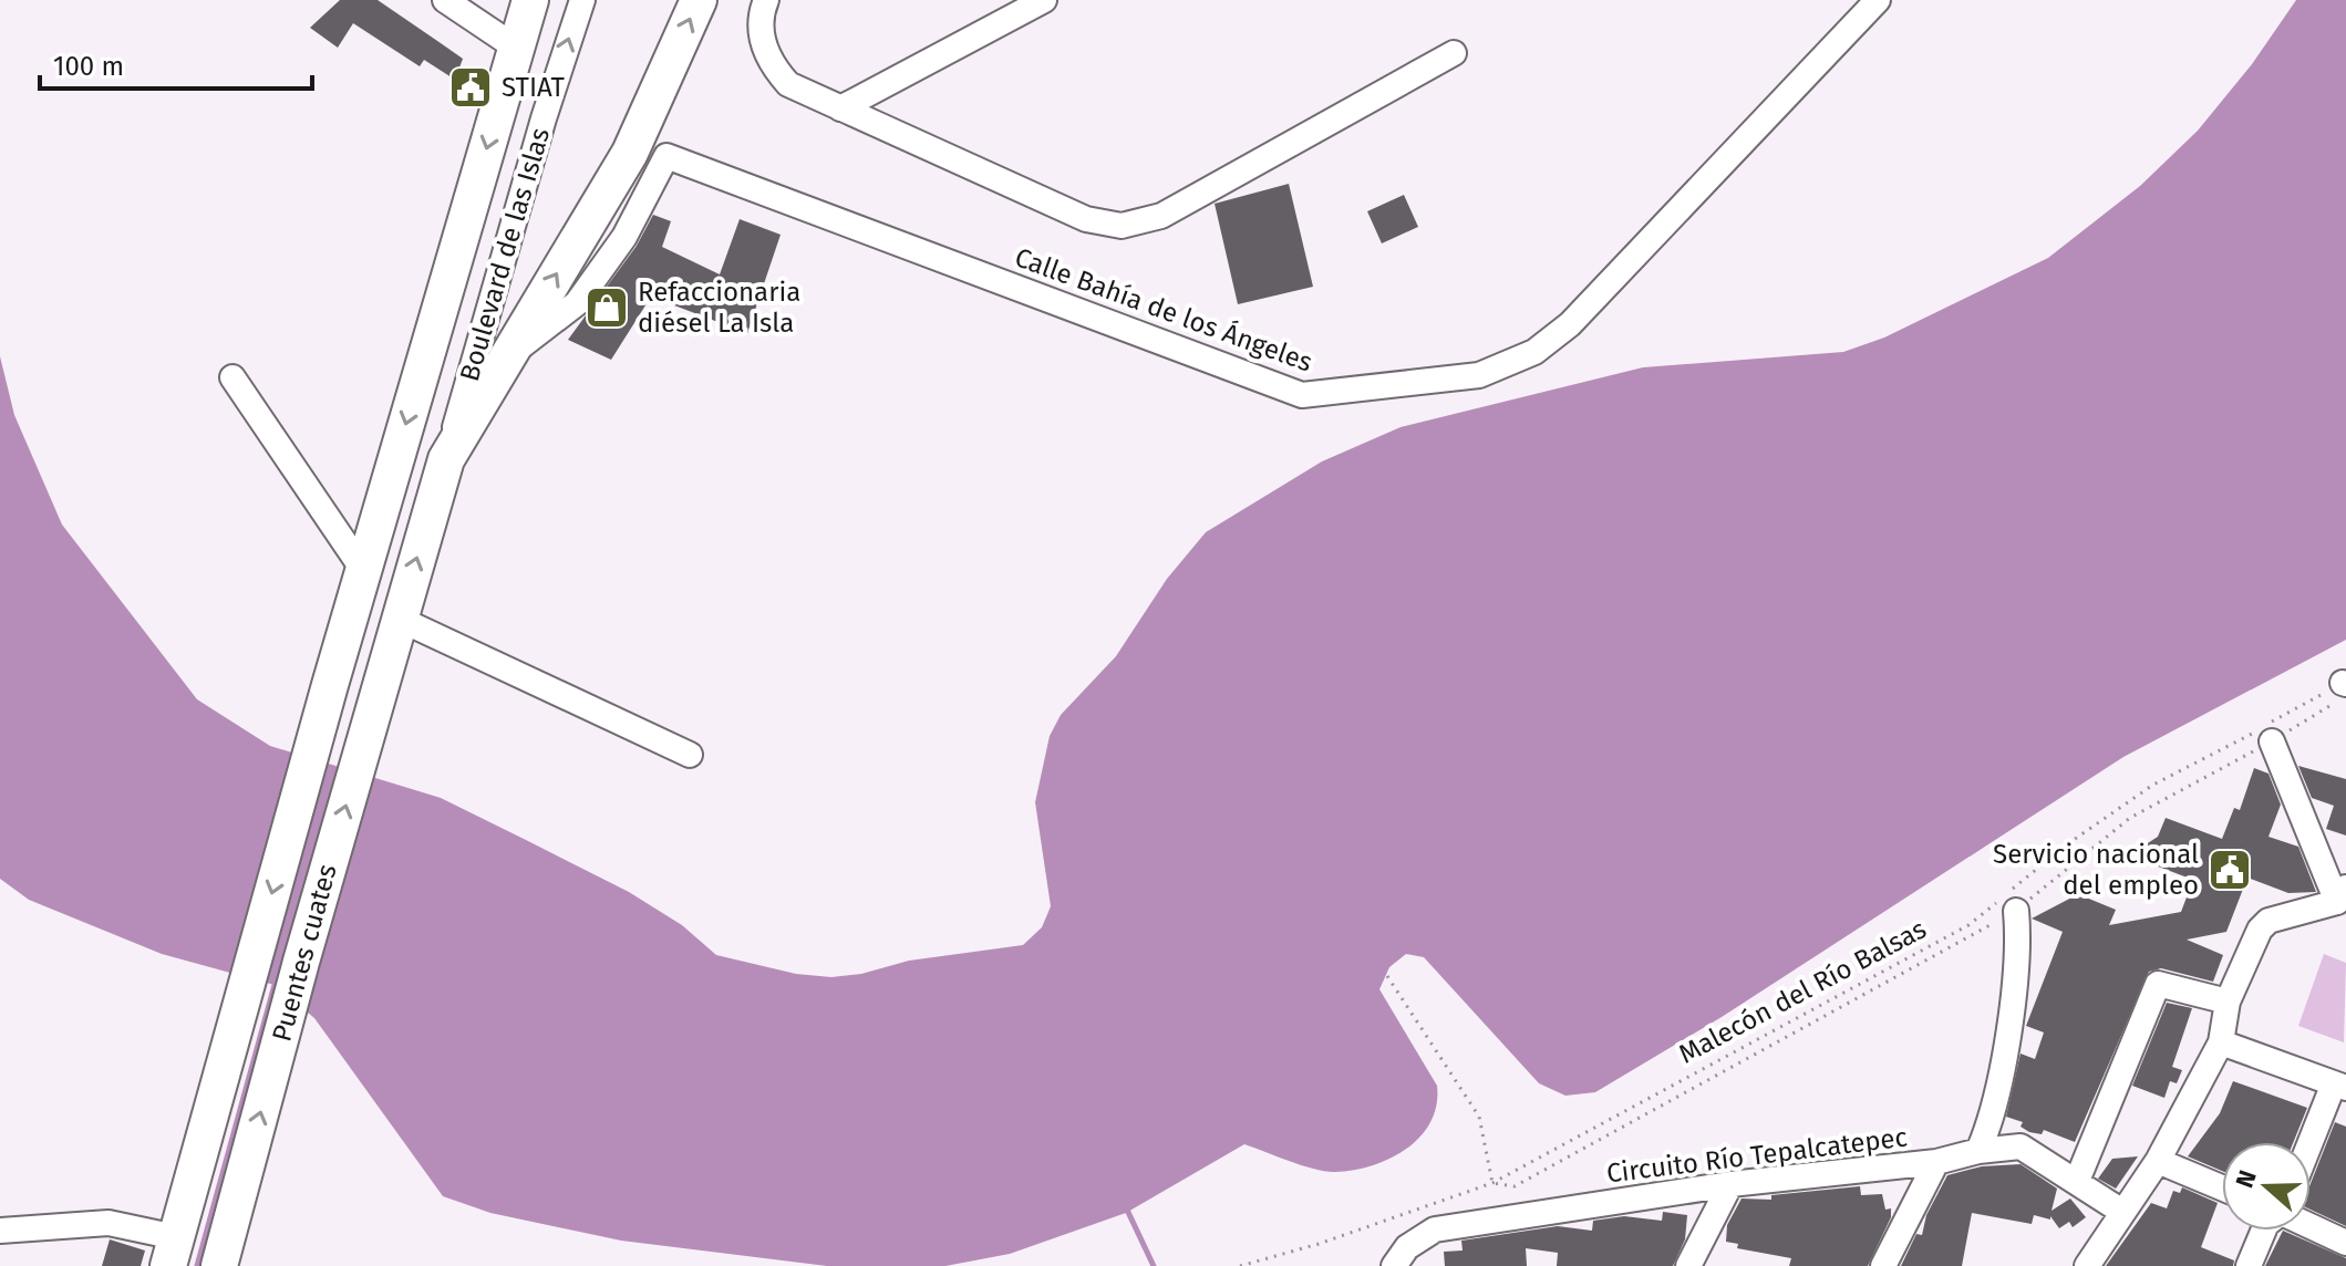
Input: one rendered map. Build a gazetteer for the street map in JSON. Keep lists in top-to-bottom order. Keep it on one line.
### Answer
{"streets":{"highway":["Puentes cuates"],"street":["Boulevard de las Islas","Calle Bahía de los Ángeles","Circuito Río Tepalcatepec"],"path":["Malecón del Río Balsas"]},"crossings":[["Boulevard de las Islas","Puentes cuates"],["Calle Bahía de los Ángeles","Puentes cuates"]],"one_way":["Boulevard de las Islas"],"places":{"public building":["STIAT","Servicio nacional del empleo"],"shop":["Refaccionaria diésel La Isla"]},"scale_bar":"100 m","north":"left"}
